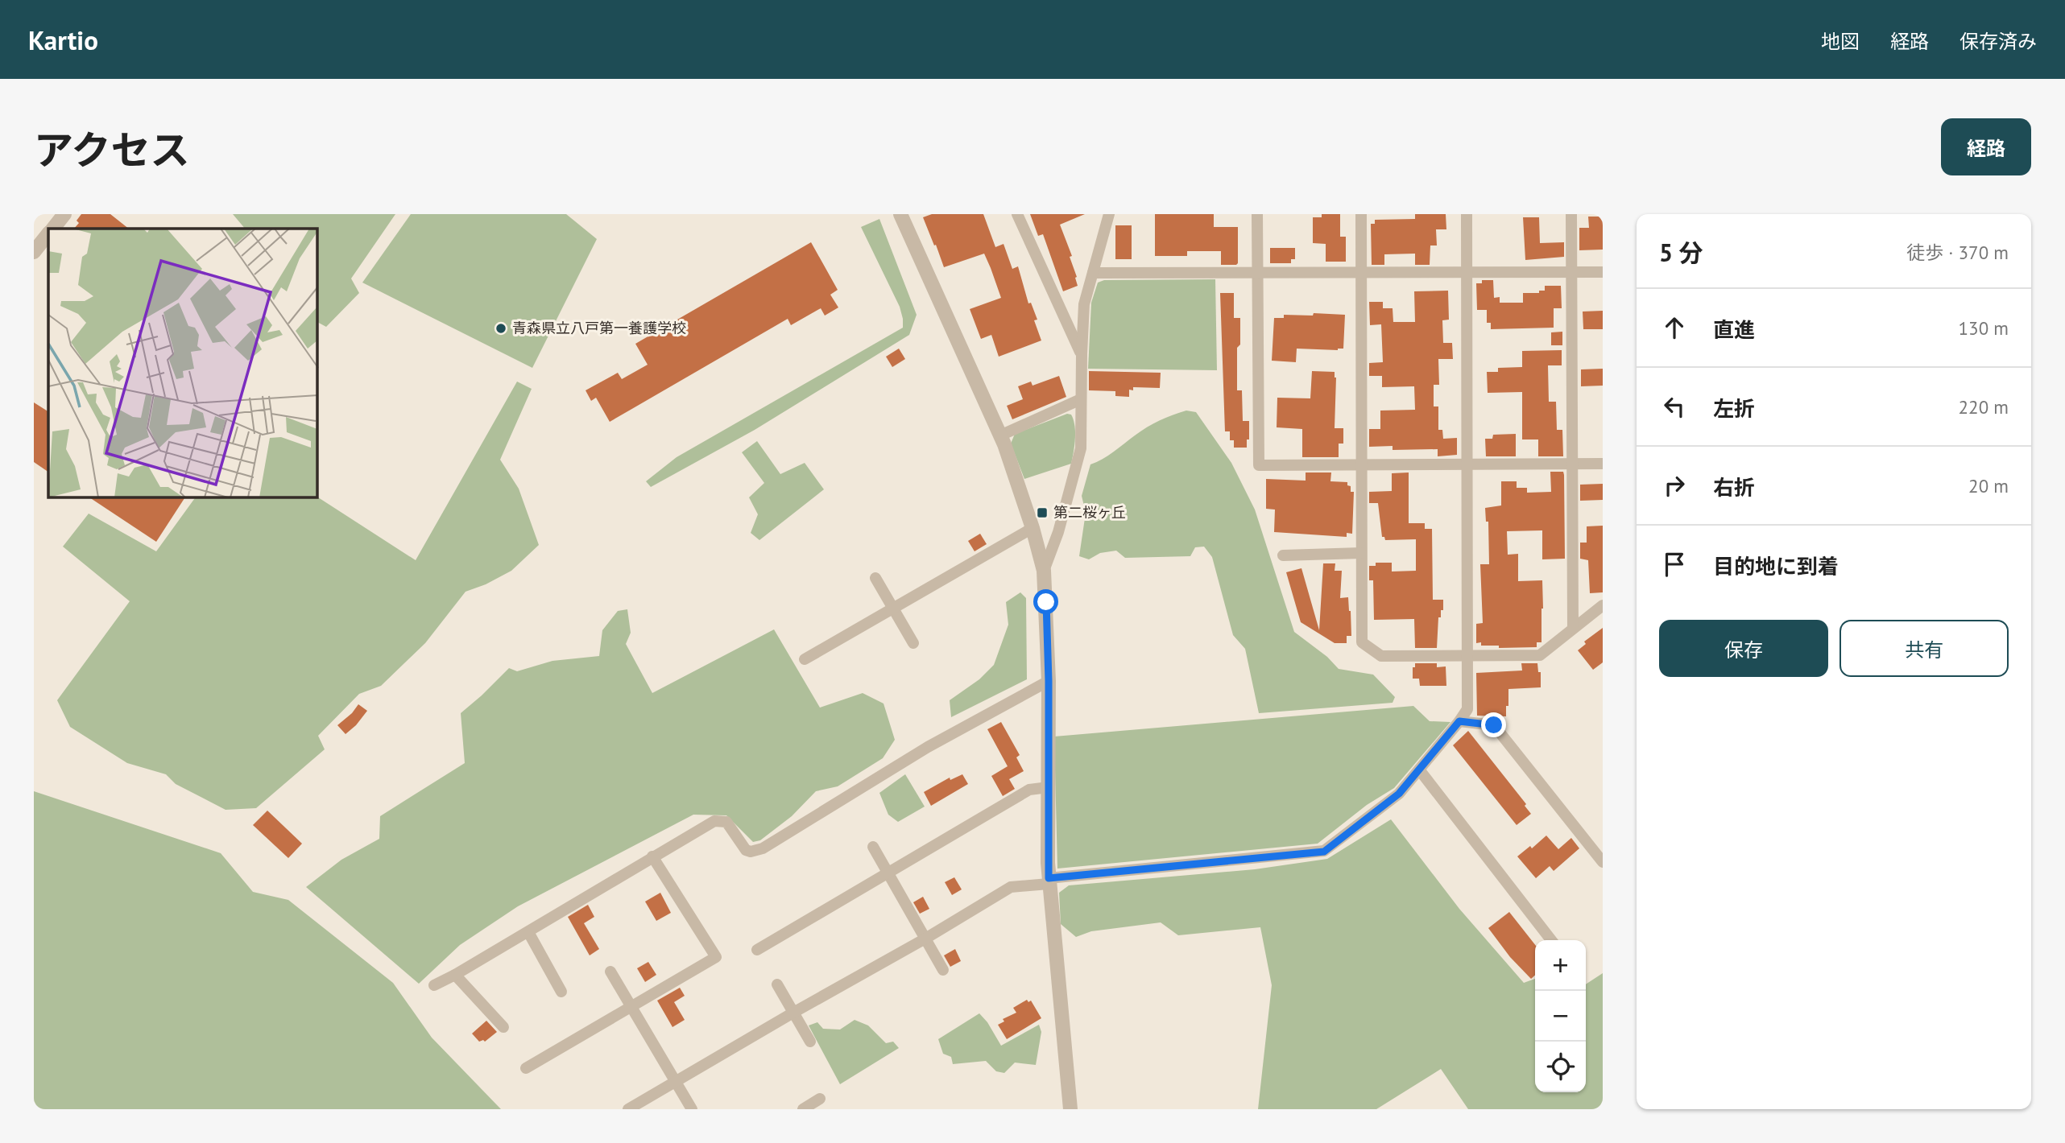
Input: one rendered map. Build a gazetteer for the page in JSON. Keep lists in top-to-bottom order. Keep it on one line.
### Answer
{"places":{"other":["青森県立八戸第一養護学校"],"transit":["第二桜ヶ丘"]},"page":{"header":"Kartio","nav":["地図","経路","保存済み"],"title":"アクセス","buttons":["経路",["保存","共有"]],"heading":["5 分","徒歩 · 370 m"],"list":[["直進","130 m"],["左折","220 m"],["右折","20 m"],"目的地に到着"],"map_buttons":["+","−"]}}
